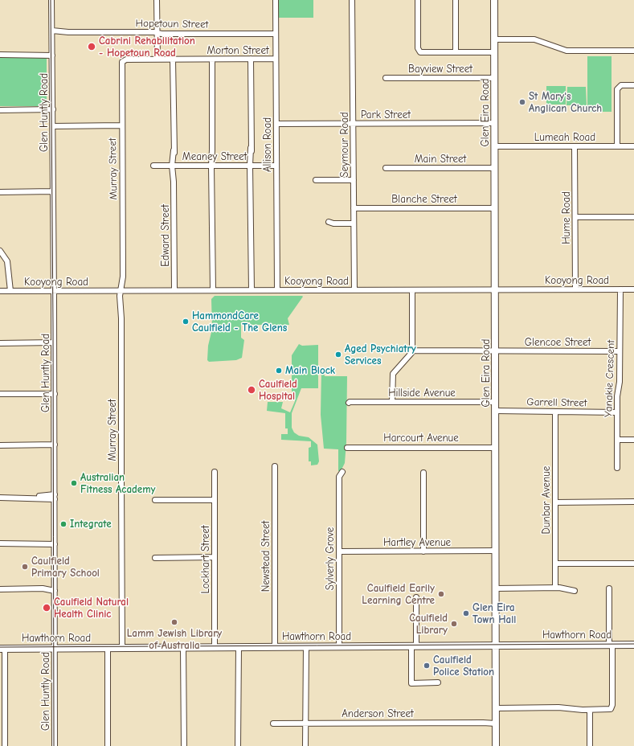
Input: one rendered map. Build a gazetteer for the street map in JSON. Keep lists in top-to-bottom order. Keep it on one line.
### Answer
{"streets":{"main road":["Glen Eira Road","Hawthorn Road"],"street":["Hopetoun Street","Morton Street","Bayview Street","Glen Huntly Road","Park Street","Lumeah Road","Allison Road","Seymour Road","Meaney Street","Main Street","Murray Street","Blanche Street","Hume Road","Edward Street","Kooyong Road","Glencoe Street","Yanakie Crescent","Hillside Avenue","Garrell Street","Harcourt Avenue","Dunbar Avenue","Hartley Avenue","Newstead Street","Sylverly Grove","Lockhart Street","Anderson Street"]},"crossings":[["Hopetoun Street","Glen Huntly Road"],["Hopetoun Street","Allison Road"],["Morton Street","Allison Road"],["Morton Street","Murray Street"],["Morton Street","Edward Street"],["Bayview Street","Glen Eira Road"],["Glen Huntly Road","Kooyong Road"],["Glen Huntly Road","Hawthorn Road"],["Glen Eira Road","Park Street"],["Glen Eira Road","Lumeah Road"],["Glen Eira Road","Main Street"],["Glen Eira Road","Blanche Street"],["Glen Eira Road","Kooyong Road"],["Glen Eira Road","Glencoe Street"],["Glen Eira Road","Hillside Avenue"],["Glen Eira Road","Garrell Street"],["Glen Eira Road","Harcourt Avenue"],["Glen Eira Road","Hartley Avenue"],["Glen Eira Road","Hawthorn Road"],["Glen Eira Road","Anderson Street"],["Park Street","Allison Road"],["Park Street","Seymour Road"],["Lumeah Road","Hume Road"],["Allison Road","Meaney Street"],["Allison Road","Kooyong Road"],["Seymour Road","Blanche Street"],["Seymour Road","Kooyong Road"],["Meaney Street","Edward Street"],["Murray Street","Kooyong Road"],["Murray Street","Hawthorn Road"],["Hume Road","Kooyong Road"],["Edward Street","Kooyong Road"],["Kooyong Road","Yanakie Crescent"],["Glencoe Street","Yanakie Crescent"],["Yanakie Crescent","Garrell Street"],["Garrell Street","Dunbar Avenue"],["Hartley Avenue","Sylverly Grove"],["Newstead Street","Hawthorn Road"],["Sylverly Grove","Hawthorn Road"],["Lockhart Street","Hawthorn Road"]],"places":["Cabrini Rehabilitation - Hopetoun Road","St Mary's Anglican Church","HammondCare Caulfield - The Glens","Aged Psychiatry Services","Main Block","Caulfield Hospital","Australian Fitness Academy","Integrate","Caulfield Primary School","Caulfield Earily Learning Centre","Caulfield Natural Health Clinic","Glen Eira Town Hall","Lamm Jewish Library of Australia","Caulfield Library","Caulfield Police Station"]}
